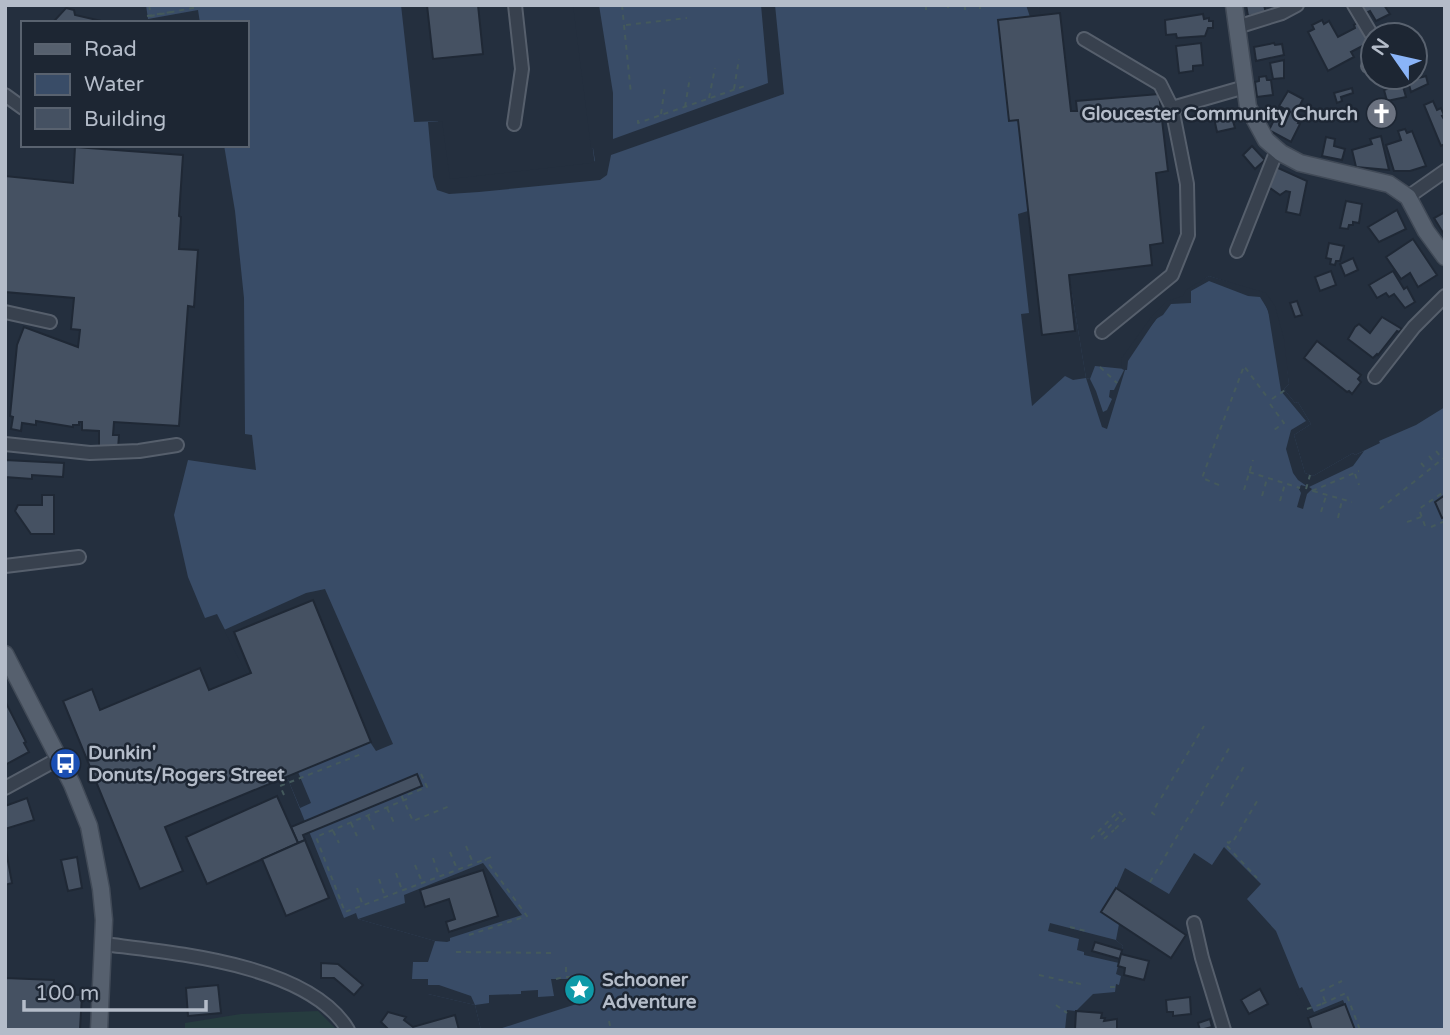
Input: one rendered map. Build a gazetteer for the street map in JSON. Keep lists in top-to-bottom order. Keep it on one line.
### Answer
{"places":{"church":["Gloucester Community Church"],"bus stop":["Dunkin' Donuts/Rogers Street"],"place":["Schooner Adventure"]},"legend":["Road","Water","Building"],"scale_bar":"100 m","north":"top left"}
